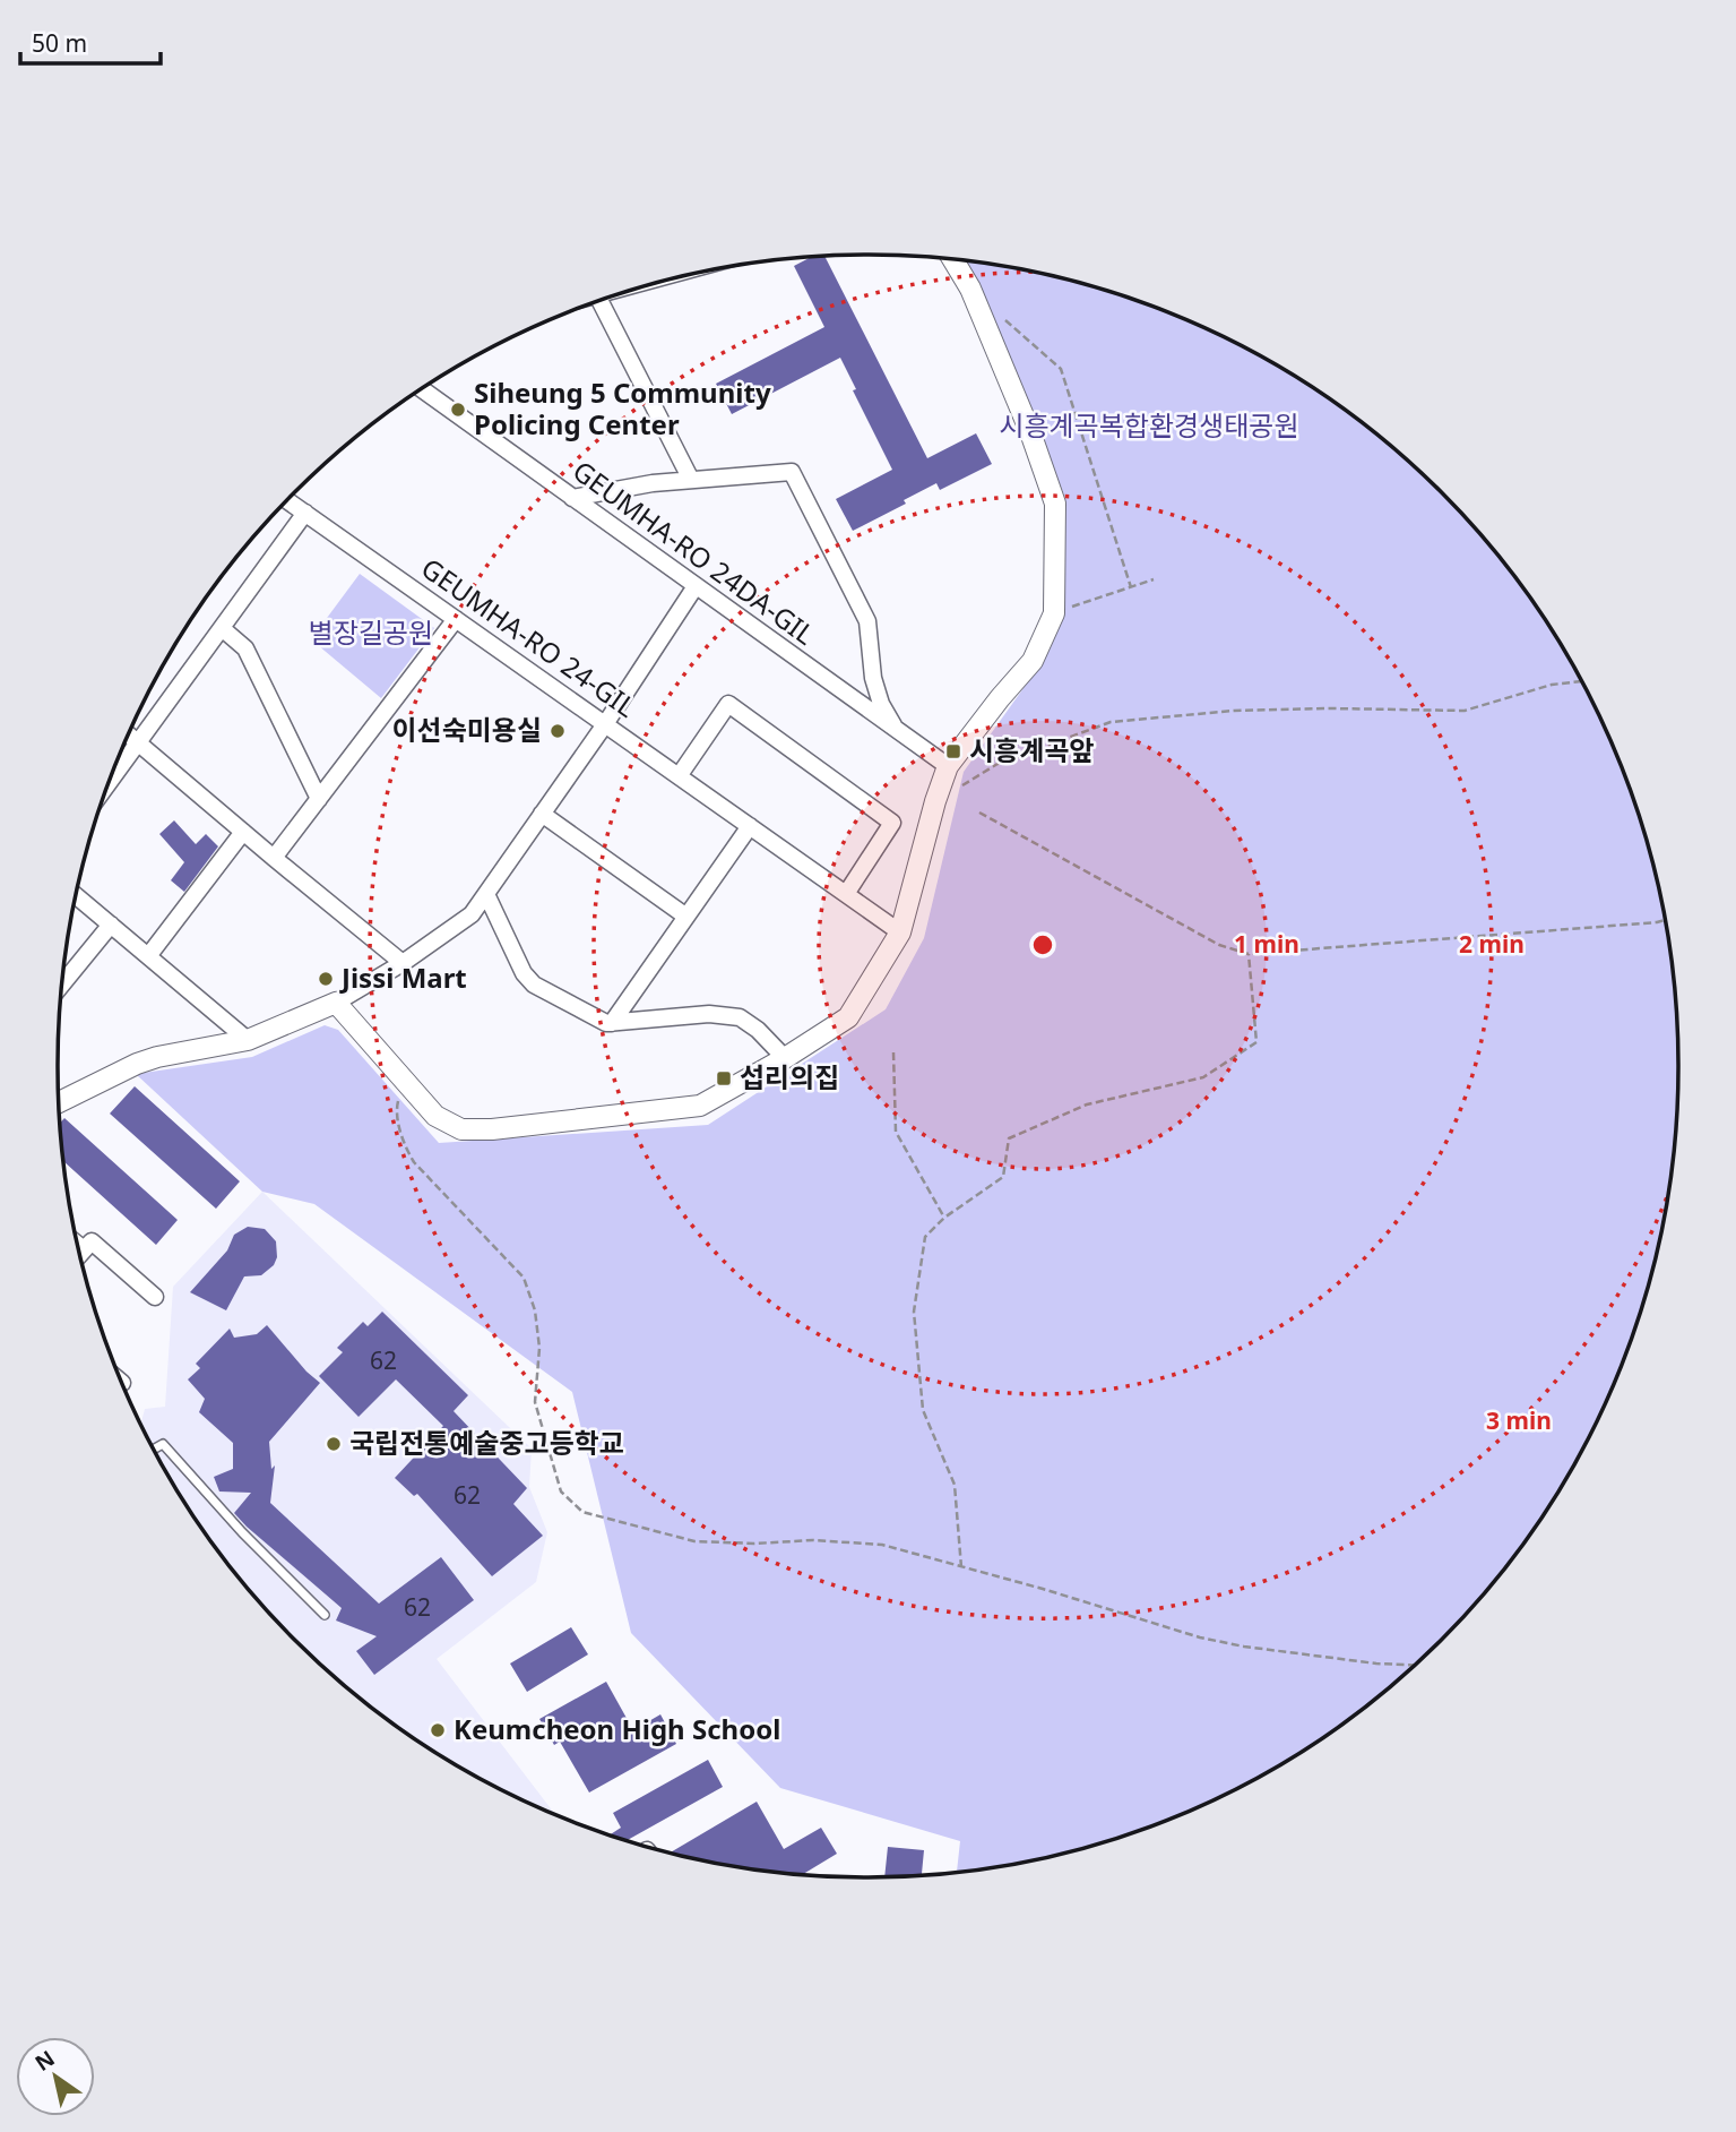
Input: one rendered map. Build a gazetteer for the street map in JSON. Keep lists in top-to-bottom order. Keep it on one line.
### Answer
{"streets":{"street":["GEUMHA-RO 24DA-GIL","GEUMHA-RO 24-GIL"]},"parks":["시흥계곡복합환경생태공원","별장길공원"],"places":{"other":["Siheung 5 Community Policing Center","이선숙미용실","Jissi Mart","국립전통예술중고등학교","Keumcheon High School"],"transit":["시흥계곡앞","섭리의집"]},"house_numbers":["62","62","62"],"scale_bar":"50 m","north":"top left","rings":["1 min","2 min","3 min"]}
